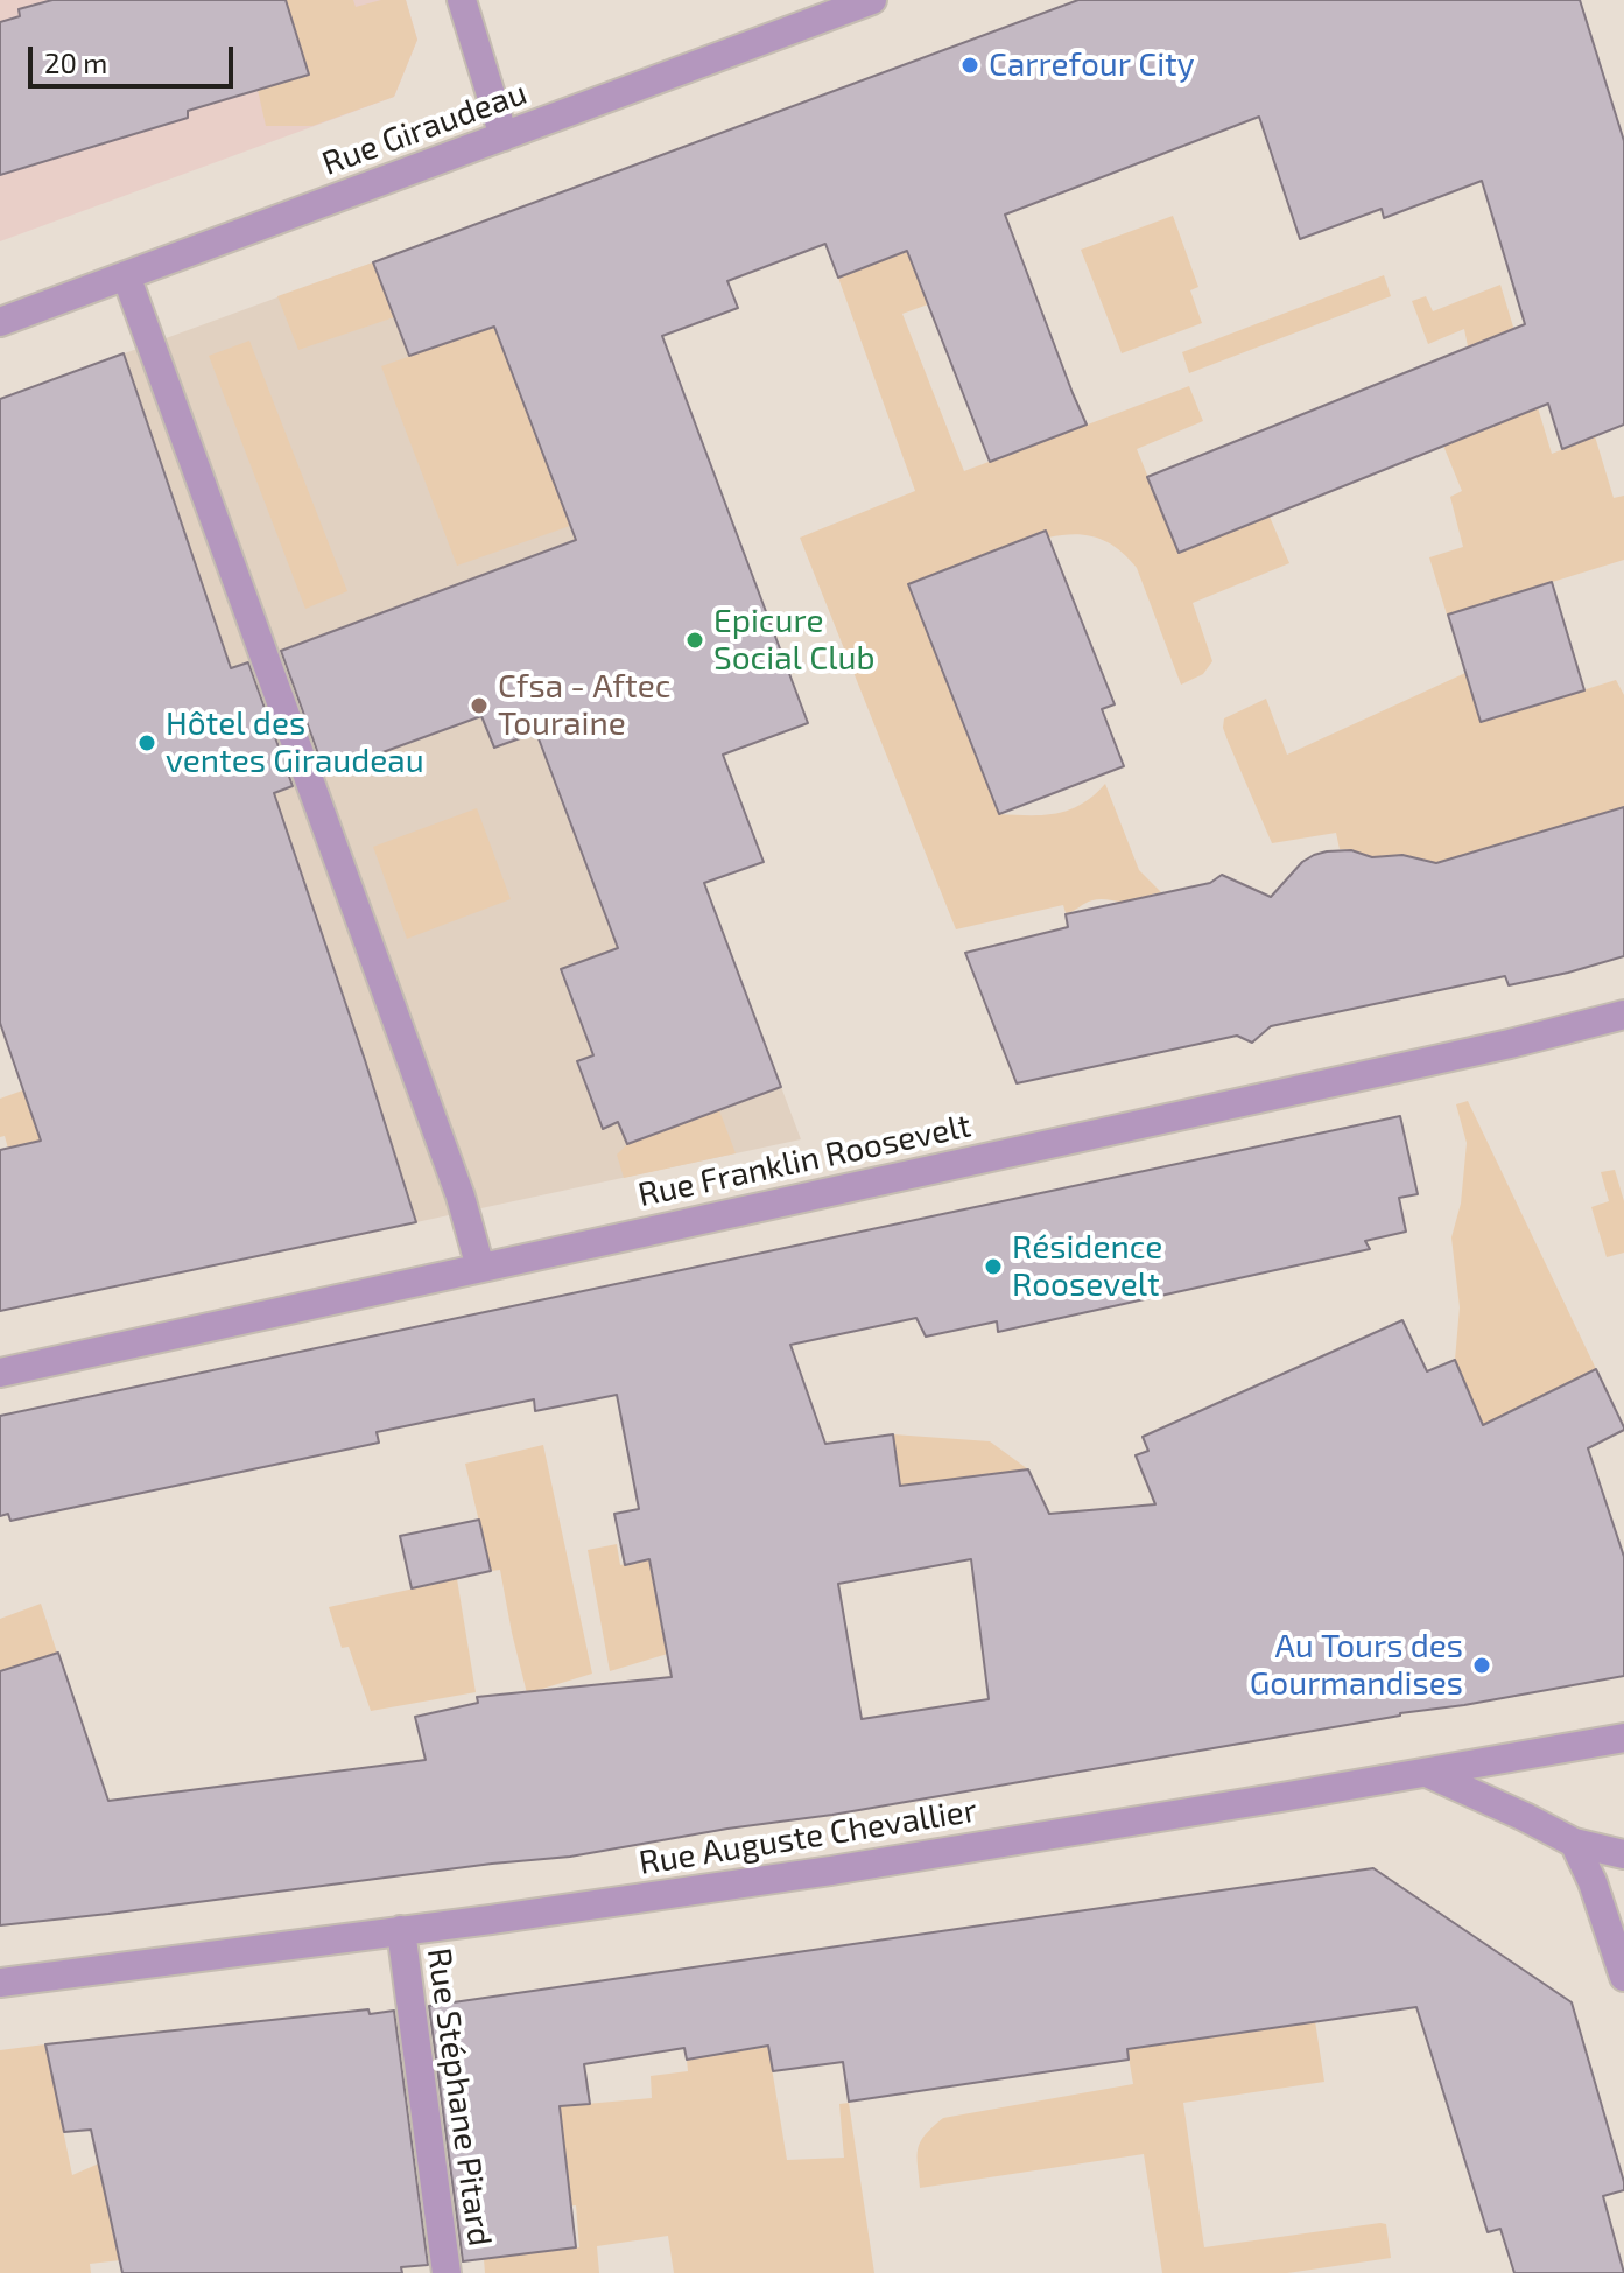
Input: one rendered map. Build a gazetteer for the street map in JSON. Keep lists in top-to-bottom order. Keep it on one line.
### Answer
{"streets":{"street":["Rue Giraudeau","Rue Franklin Roosevelt","Rue Auguste Chevallier","Rue Stéphane Pitard"]},"crossings":[["Rue Auguste Chevallier","Rue Stéphane Pitard"]],"places":["Carrefour City","Epicure Social Club","Cfsa - Aftec Touraine","Hôtel des ventes Giraudeau","Résidence Roosevelt","Au Tours des Gourmandises"],"scale_bar":"20 m"}
